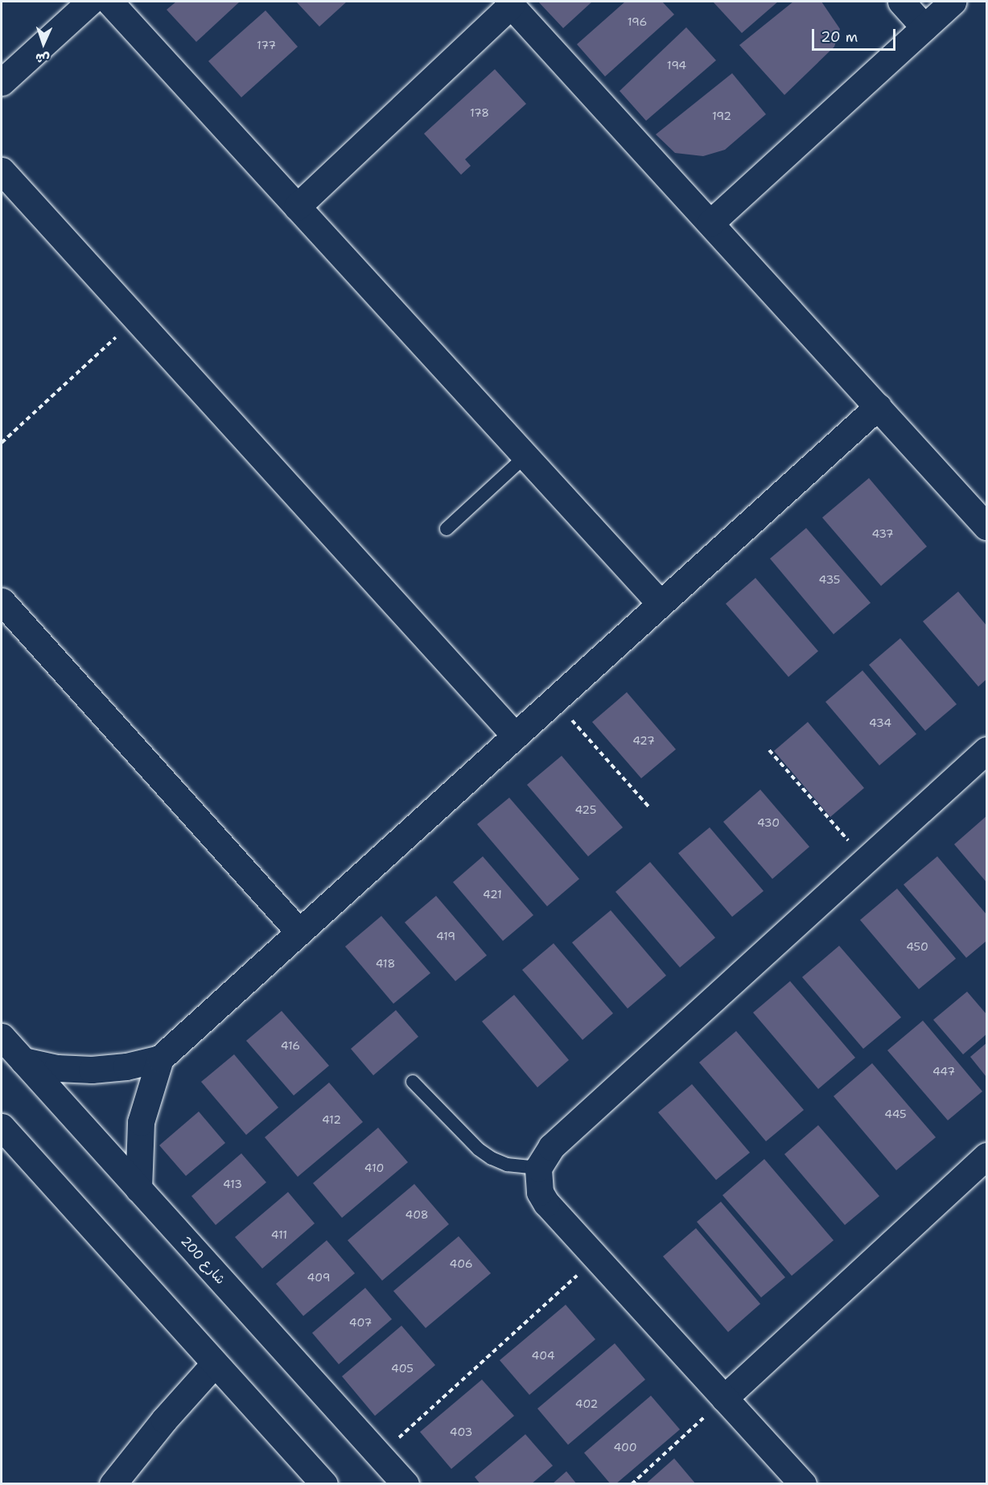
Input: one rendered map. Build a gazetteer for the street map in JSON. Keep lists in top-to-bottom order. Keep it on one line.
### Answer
{"streets":{"street":["شارع 200"]},"house_numbers":["196","177","194","178","192","437","435","434","427","425","430","421","419","450","418","416","447","445","412","410","413","408","411","406","409","407","404","405","402","403","400"],"scale_bar":"20 m","north":"bottom"}
